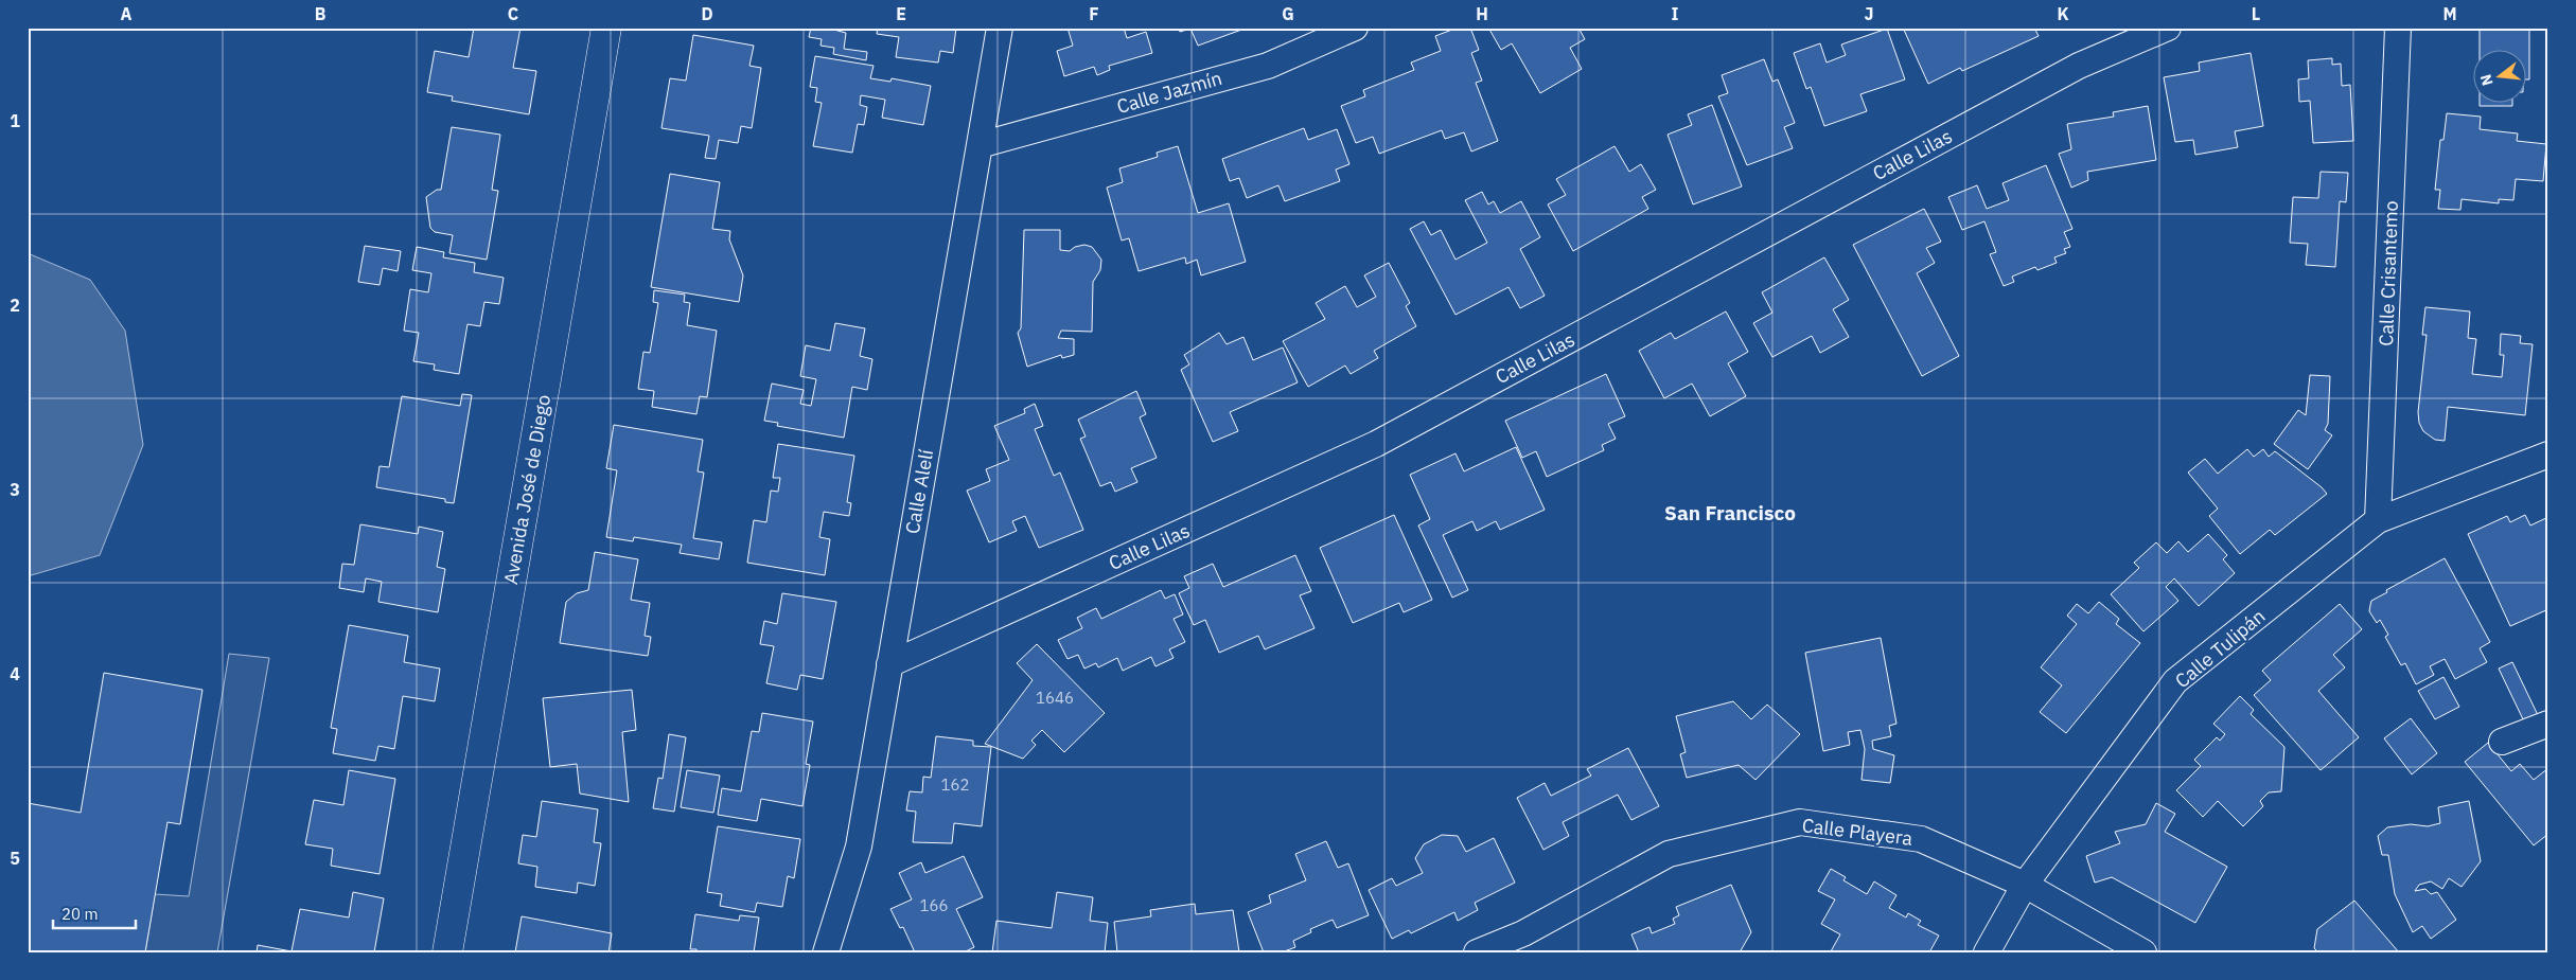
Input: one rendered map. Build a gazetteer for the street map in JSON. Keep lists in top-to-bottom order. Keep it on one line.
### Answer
{"streets":{"street":["Calle Jazmín","Calle Lilas","Calle Crisantemo","Avenida José de Diego","Calle Alelí","Calle Tulipán","Calle Playera"]},"crossings":[["Calle Jazmín","Calle Alelí"],["Calle Lilas","Calle Alelí"],["Calle Crisantemo","Calle Tulipán"],["Calle Tulipán","Calle Playera"]],"districts":["San Francisco"],"house_numbers":["1646","162","166"],"scale_bar":"20 m","north":"left","grid":{"columns":["A","B","C","D","E","F","G","H","I","J","K","L","M"],"rows":["1","2","3","4","5"]}}
